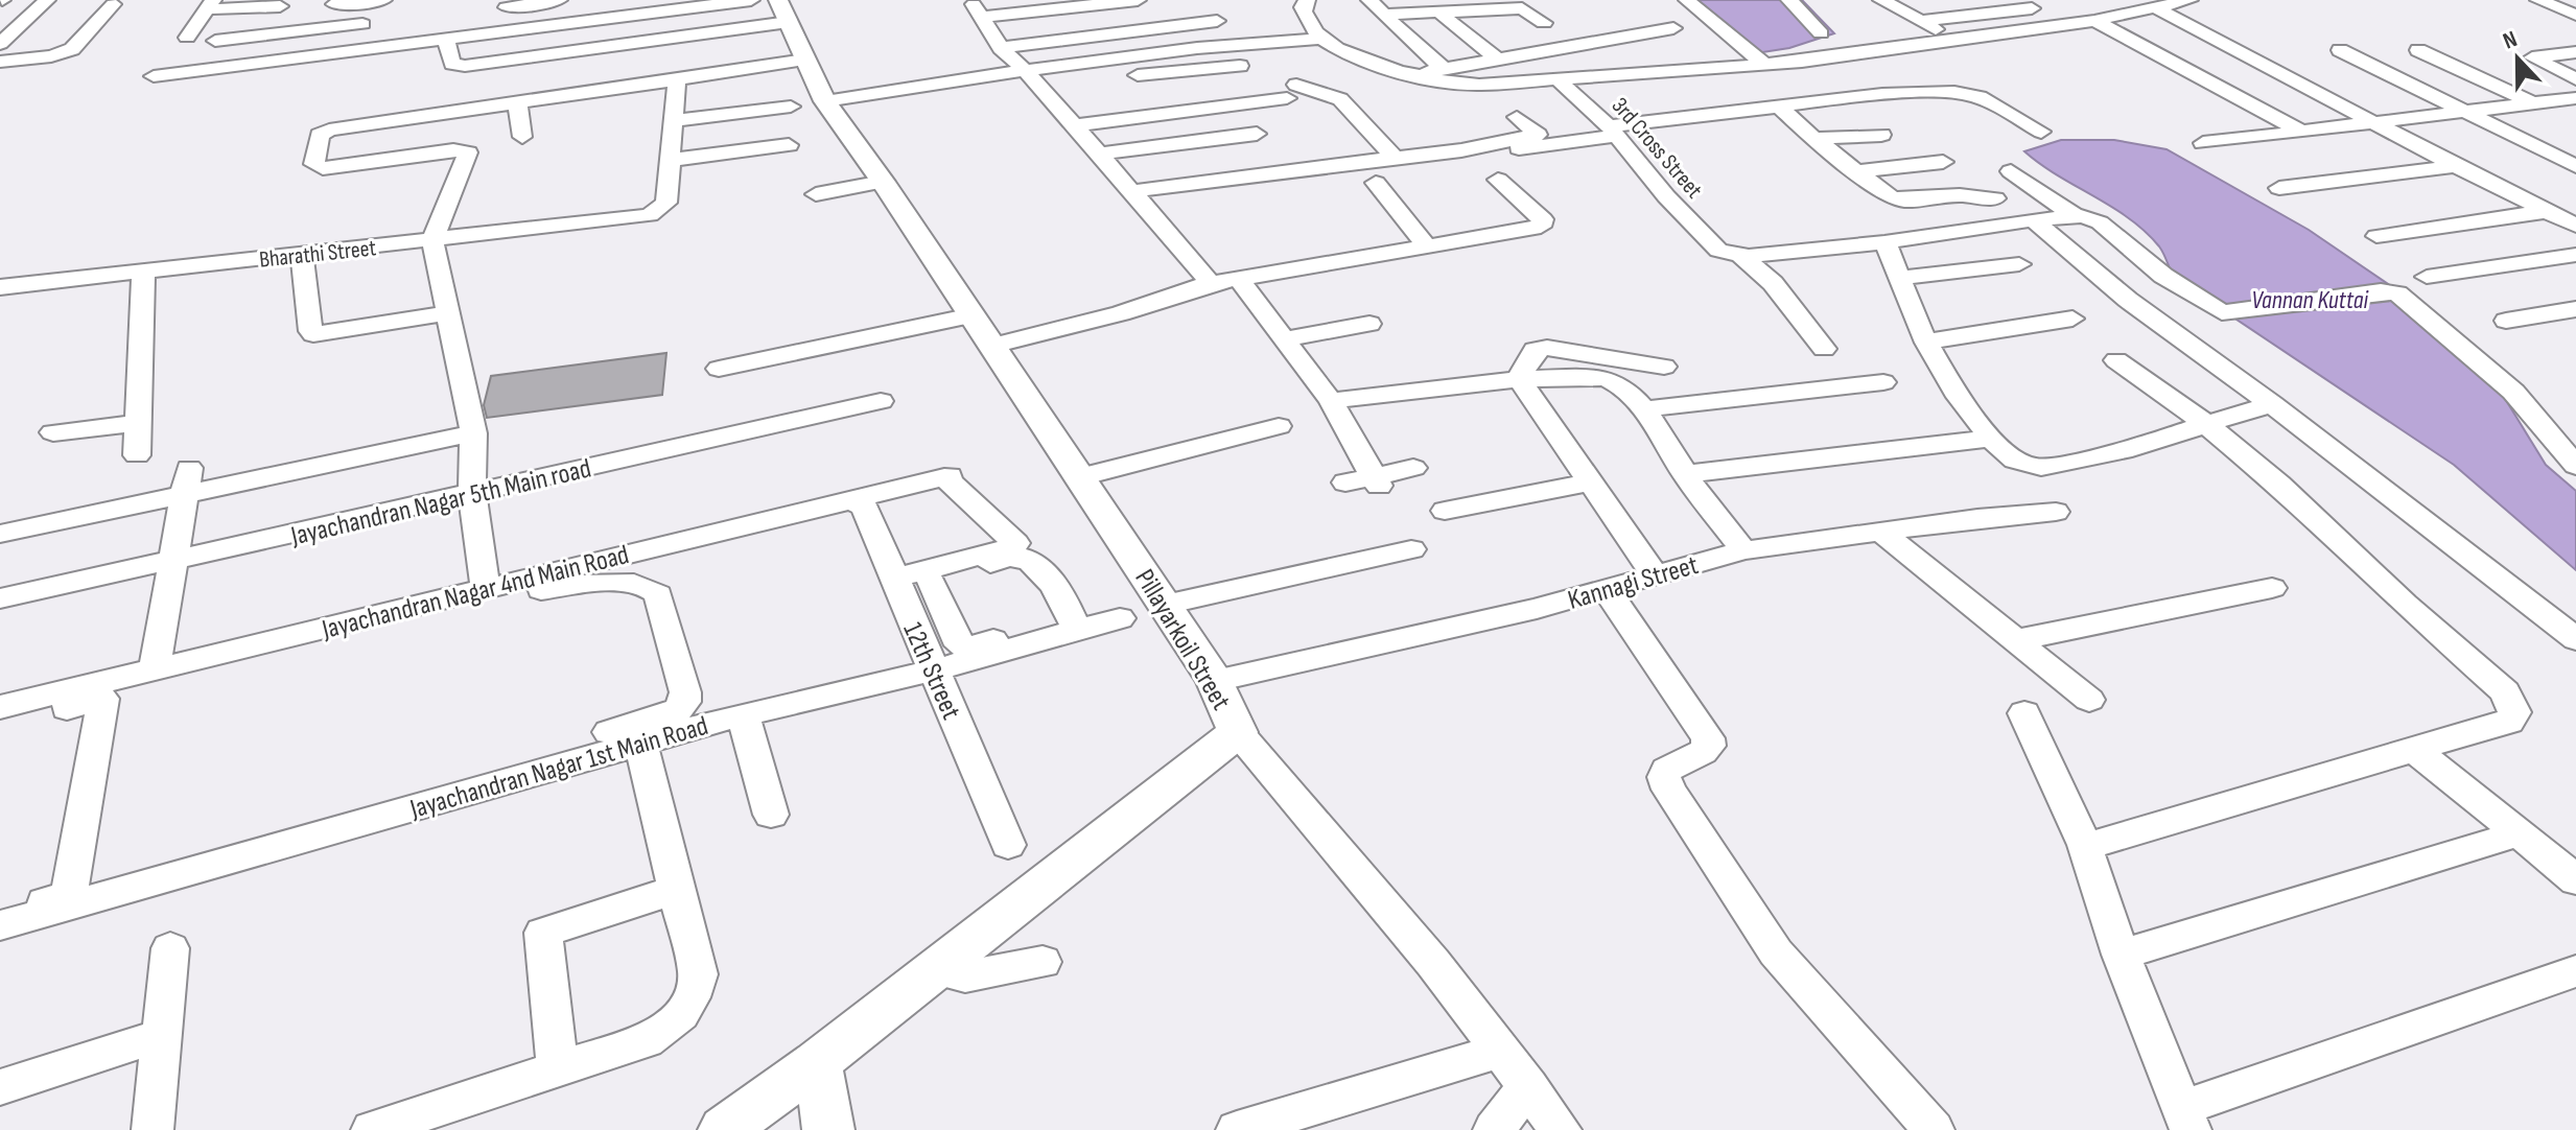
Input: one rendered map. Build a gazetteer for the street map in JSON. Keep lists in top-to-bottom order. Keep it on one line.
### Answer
{"streets":{"street":["3rd Cross Street","Bharathi Street","Jayachandran Nagar 5th Main road","Kannagi Street","Jayachandran Nagar 4nd Main Road","Pillayarkoil Street","12th Street","Jayachandran Nagar 1st Main Road"]},"crossings":[["Kannagi Street","Pillayarkoil Street"],["Jayachandran Nagar 4nd Main Road","12th Street"],["12th Street","Jayachandran Nagar 1st Main Road"]],"water":["Vannan Kuttai"],"north":"top"}
